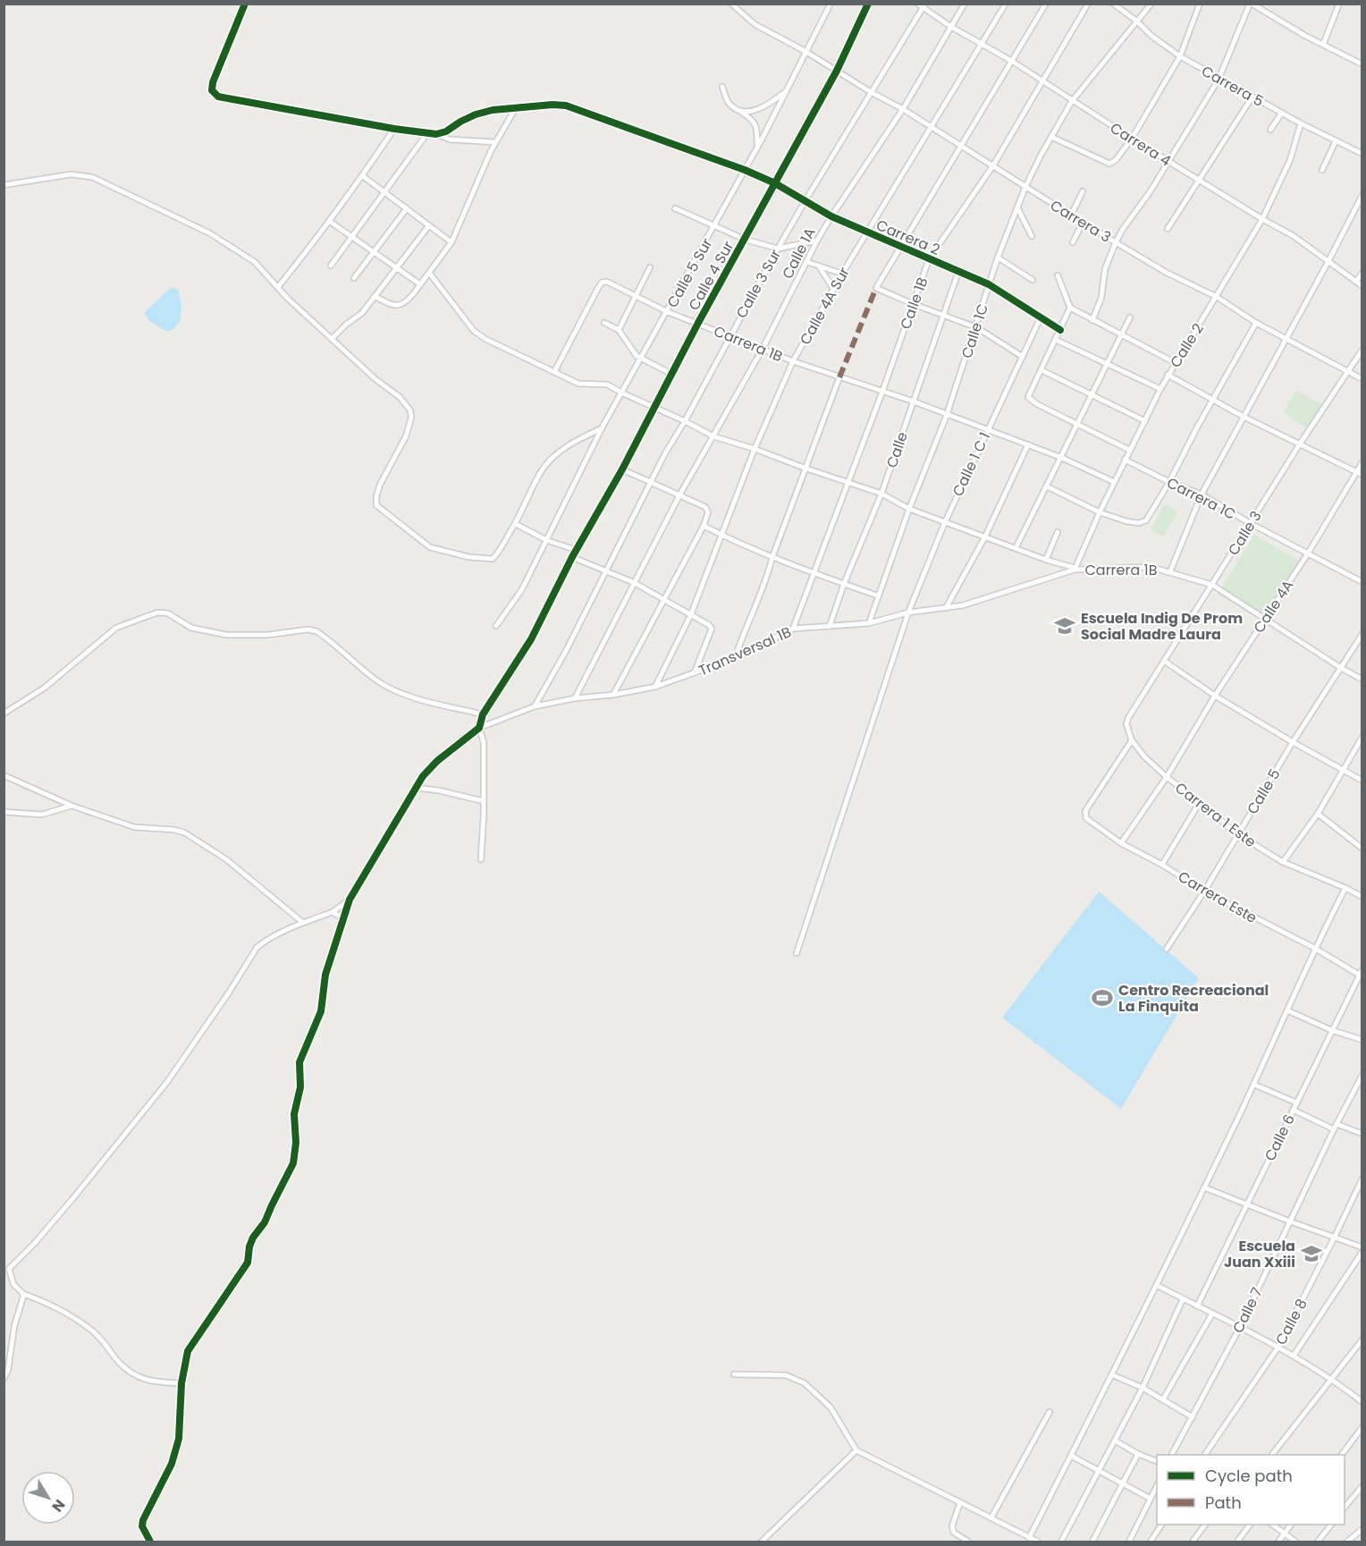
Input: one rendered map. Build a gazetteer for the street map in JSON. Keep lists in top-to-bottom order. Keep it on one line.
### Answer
{"streets":{"street":["Carrera 5","Carrera 4","Carrera 3","Carrera 2","Calle 1A","Calle 5 Sur","Calle 4 Sur","Calle 3 Sur","Calle 1B","Calle 4A Sur","Calle 1C","Carrera 1B","Calle 2","Calle","Calle 1 C 1","Carrera 1C","Calle 3","Calle 4A","Transversal 1B","Calle 5","Carrera 1 Este","Carrera Este","Calle 6","Calle 7","Calle 8"]},"crossings":[["Carrera 5","Calle 1C"],["Carrera 5","Calle 2"],["Carrera 4","Calle 1A"],["Carrera 4","Calle 3 Sur"],["Carrera 4","Calle 1B"],["Carrera 4","Calle 4A Sur"],["Carrera 4","Calle 1C"],["Carrera 4","Calle 2"],["Carrera 3","Calle 1A"],["Carrera 3","Calle 5 Sur"],["Carrera 3","Calle 4 Sur"],["Carrera 3","Calle 3 Sur"],["Carrera 3","Calle 1B"],["Carrera 3","Calle 4A Sur"],["Carrera 3","Calle 1C"],["Carrera 3","Calle 2"],["Carrera 3","Calle 3"],["Carrera 2","Calle 1A"],["Carrera 2","Calle 5 Sur"],["Carrera 2","Calle 4 Sur"],["Carrera 2","Calle 3 Sur"],["Carrera 2","Calle 1B"],["Carrera 2","Calle 4A Sur"],["Carrera 2","Calle 1C"],["Carrera 2","Calle"],["Carrera 2","Calle 1 C 1"],["Calle 1A","Carrera 1B"],["Calle 1A","Transversal 1B"],["Calle 5 Sur","Carrera 1B"],["Calle 4 Sur","Carrera 1B"],["Calle 4 Sur","Transversal 1B"],["Calle 3 Sur","Carrera 1B"],["Calle 3 Sur","Transversal 1B"],["Calle 1B","Carrera 1B"],["Calle 1B","Transversal 1B"],["Calle 4A Sur","Carrera 1B"],["Calle 4A Sur","Transversal 1B"],["Calle 1C","Carrera 1B"],["Calle 1C","Transversal 1B"],["Carrera 1B","Calle 2"],["Carrera 1B","Calle"],["Carrera 1B","Calle 1 C 1"],["Carrera 1B","Calle 3"],["Carrera 1B","Calle 4A"],["Carrera 1B","Transversal 1B"],["Carrera 1B","Calle 5"],["Calle 2","Carrera 1C"],["Calle 2","Transversal 1B"],["Calle","Transversal 1B"],["Calle 1 C 1","Transversal 1B"],["Carrera 1C","Calle 3"],["Carrera 1C","Calle 4A"],["Calle 3","Carrera 1 Este"],["Calle 3","Carrera Este"],["Calle 4A","Carrera 1 Este"],["Calle 4A","Carrera Este"],["Calle 5","Carrera 1 Este"],["Calle 5","Carrera Este"],["Carrera 1 Este","Carrera Este"],["Carrera Este","Calle 6"]],"places":{"school or university":["Escuela Indig De Prom Social Madre Laura","Escuela Juan Xxiii"],"sports":["Centro Recreacional La Finquita"]},"legend":["Cycle path","Path"],"north":"bottom right"}
